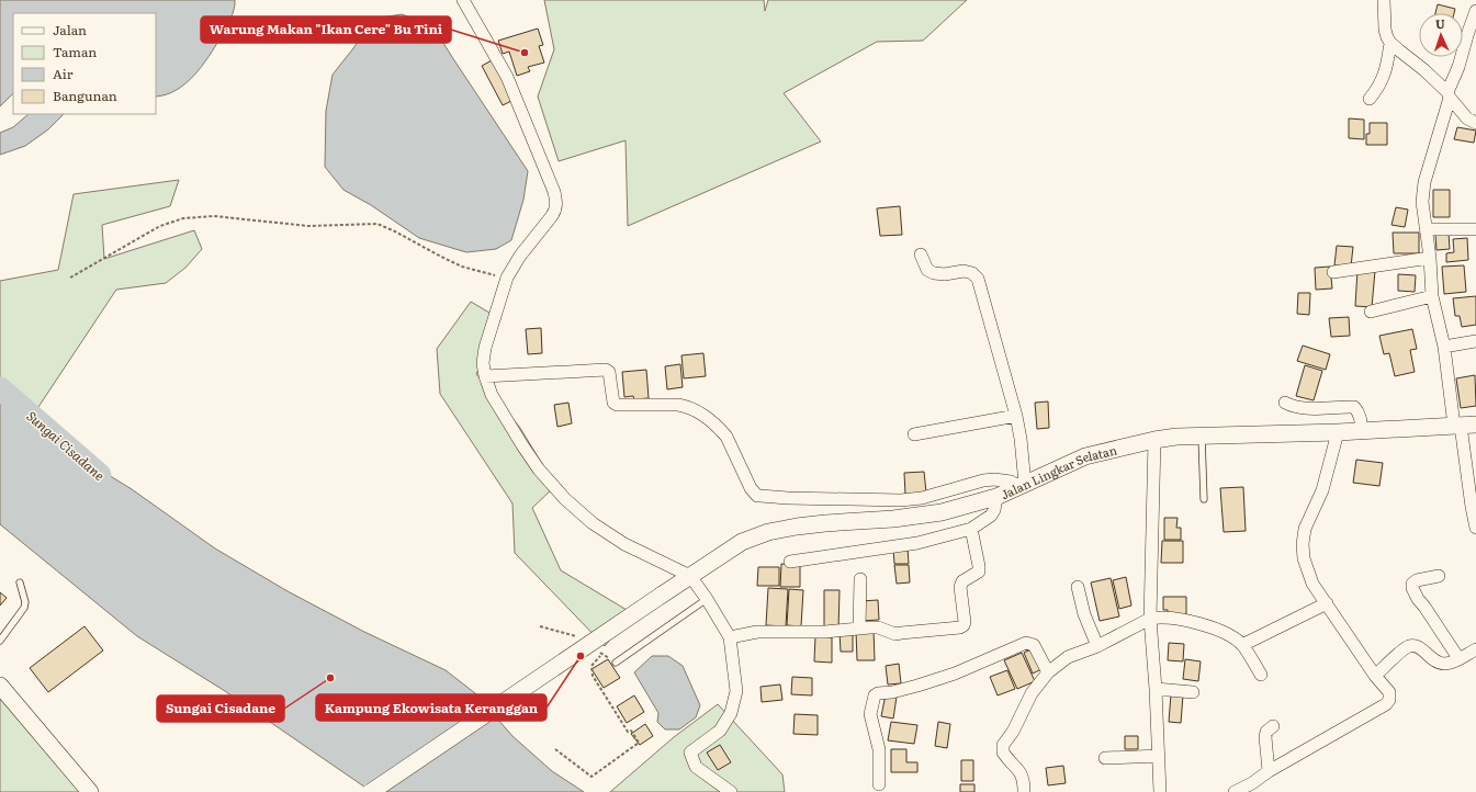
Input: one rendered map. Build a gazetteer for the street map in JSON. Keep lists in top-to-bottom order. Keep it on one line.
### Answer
{"streets":{"main road":["Jalan Lingkar Selatan"]},"water":["Sungai Cisadane"],"places":["Warung Makan \"Ikan Cere\" Bu Tini","Kampung Ekowisata Keranggan","Sungai Cisadane"],"legend":["Jalan","Taman","Air","Bangunan"],"north":"top"}
